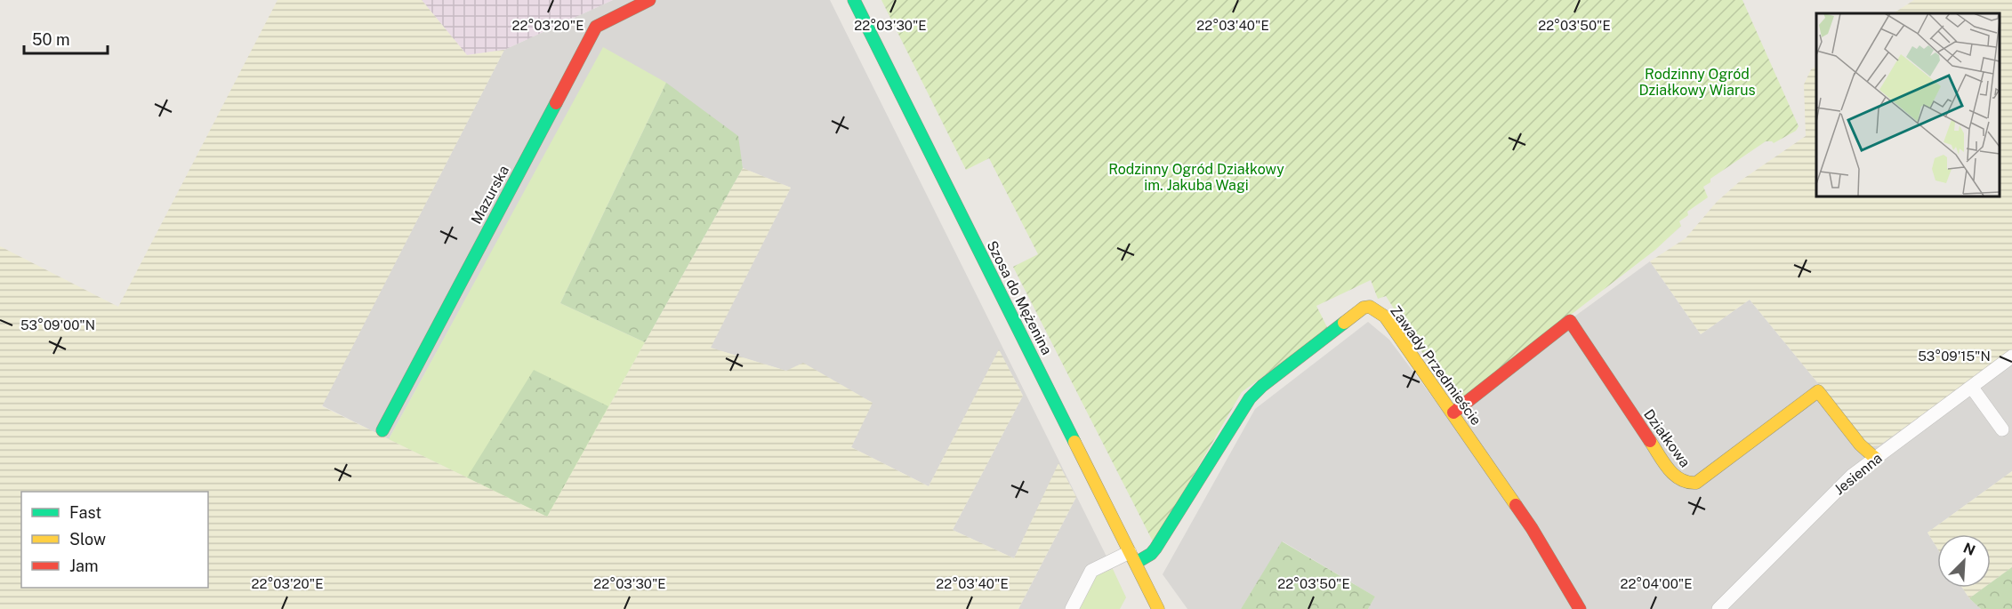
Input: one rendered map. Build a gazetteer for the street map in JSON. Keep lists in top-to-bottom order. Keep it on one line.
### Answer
{"streets":{"street":["Mazurska","Szosa do Mężenina","Zawady Przedmieście","Działkowa","Jesienna"]},"crossings":[["Szosa do Mężenina","Zawady Przedmieście"],["Zawady Przedmieście","Działkowa"],["Działkowa","Jesienna"]],"parks":["Rodzinny Ogród Działkowy Wiarus","Rodzinny Ogród Działkowy im. Jakuba Wagi"],"legend":["Fast","Slow","Jam"],"scale_bar":"50 m","north":"top right","coordinates":["22°03'40\"E","22°03'20\"E","22°03'30\"E","22°03'50\"E","53°09'00\"N","53°09'15\"N","22°04'00\"E"]}
